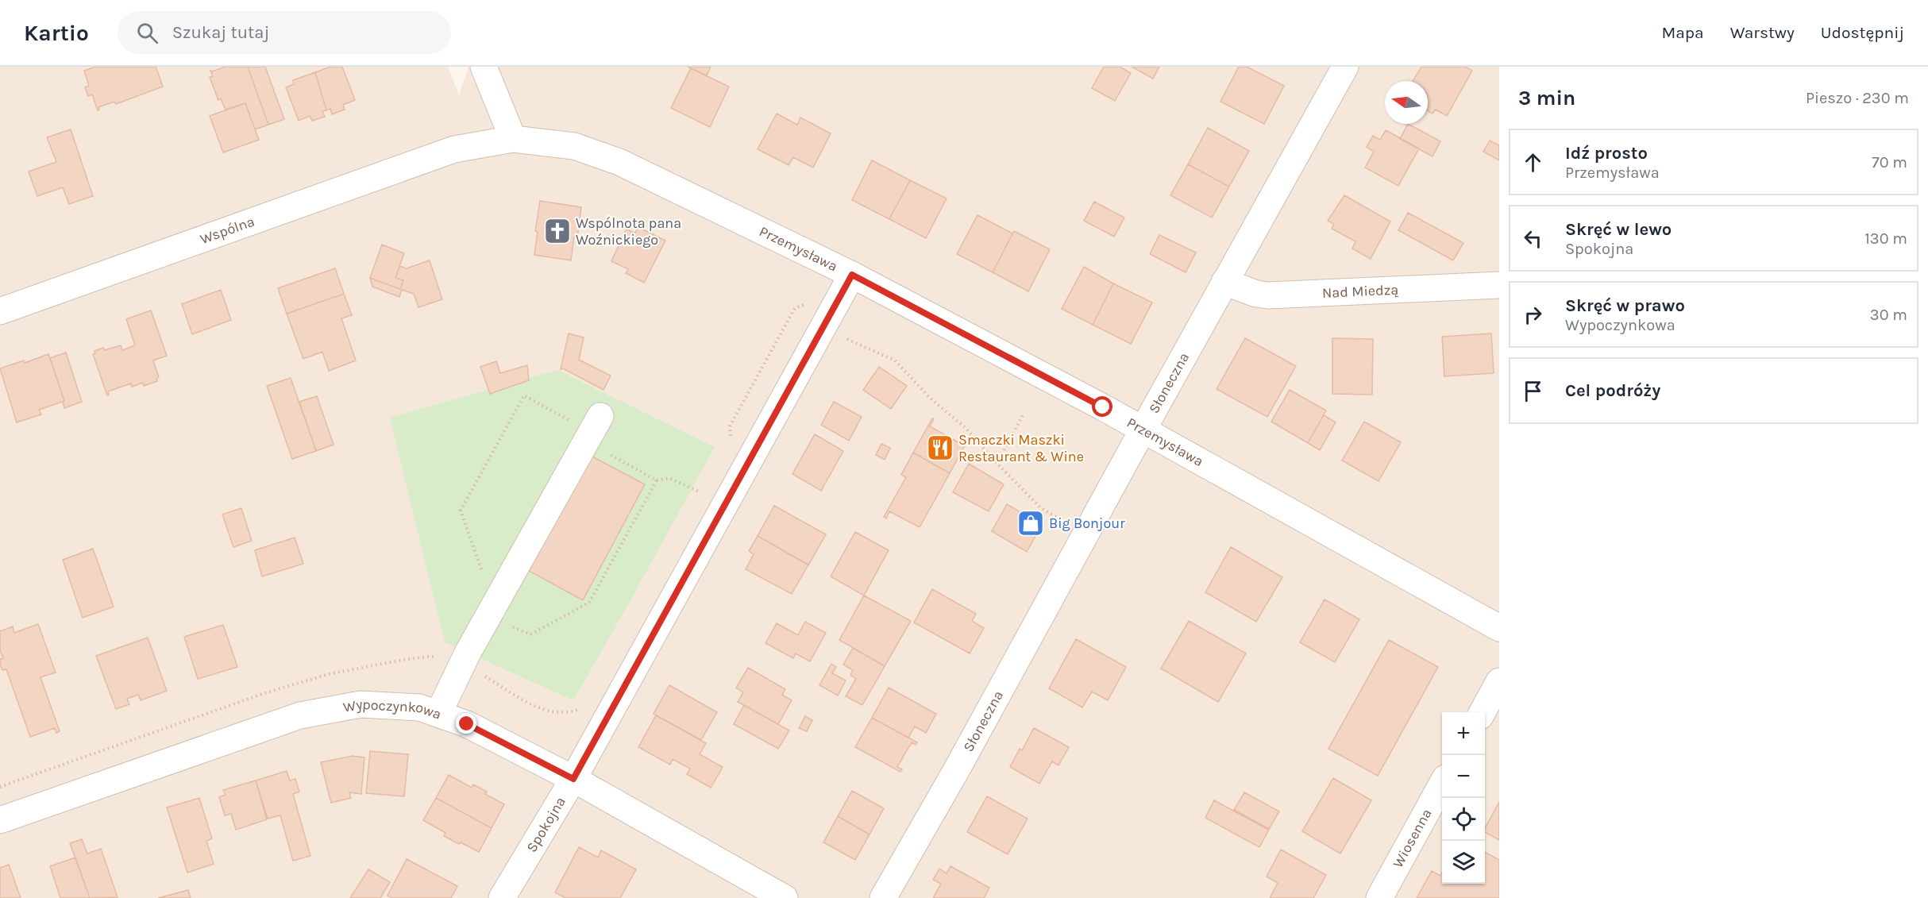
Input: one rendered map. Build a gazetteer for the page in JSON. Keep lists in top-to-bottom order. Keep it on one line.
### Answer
{"streets":{"street":["Wspólna","Przemysława","Nad Miedzą","Słoneczna","Wypoczynkowa","Spokojna","Wiosenna"]},"crossings":[["Wspólna","Przemysława"],["Przemysława","Słoneczna"],["Przemysława","Spokojna"],["Nad Miedzą","Słoneczna"],["Wypoczynkowa","Spokojna"]],"places":{"church":["Wspólnota pana Woźnickiego"],"restaurant":["Smaczki Maszki Restaurant & Wine"],"shop":["Big Bonjour"]},"north":"left","page":{"header":"Kartio","search":"Szukaj tutaj","nav":["Mapa","Warstwy","Udostępnij"],"heading":["3 min","Pieszo · 230 m"],"list":[["Idź prosto","Przemysława","70 m"],["Skręć w lewo","Spokojna","130 m"],["Skręć w prawo","Wypoczynkowa","30 m"],"Cel podróży"],"map_buttons":["+","−"]}}
